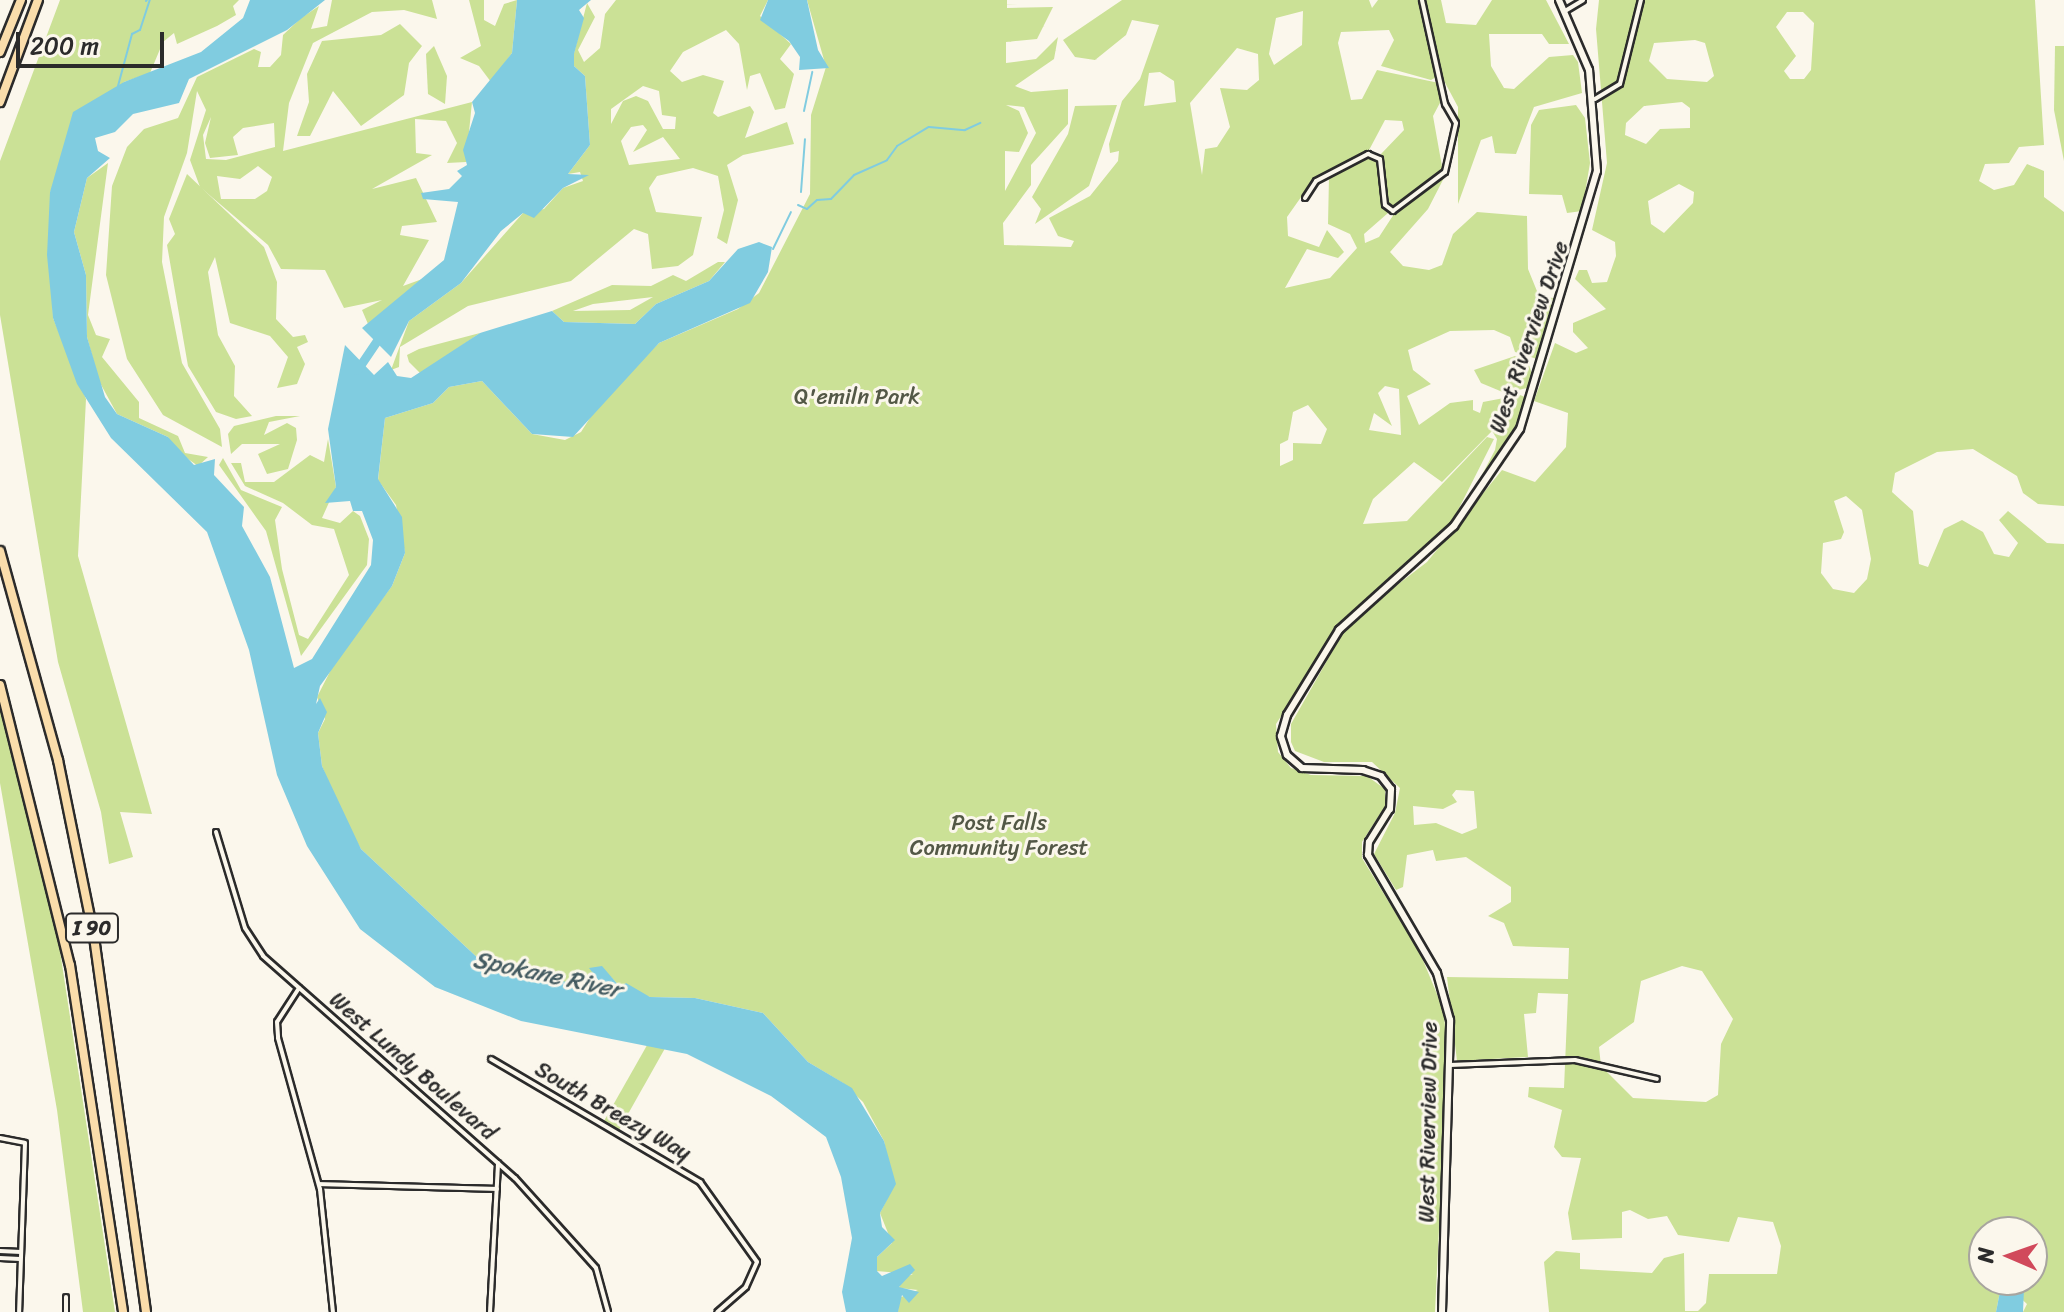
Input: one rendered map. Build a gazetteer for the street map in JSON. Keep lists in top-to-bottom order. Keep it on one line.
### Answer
{"streets":{"highway":["I 90"],"street":["West Riverview Drive","West Lundy Boulevard","South Breezy Way"]},"water":["Spokane River"],"parks":["Q'emiln Park","Post Falls Community Forest"],"scale_bar":"200 m","north":"left"}
